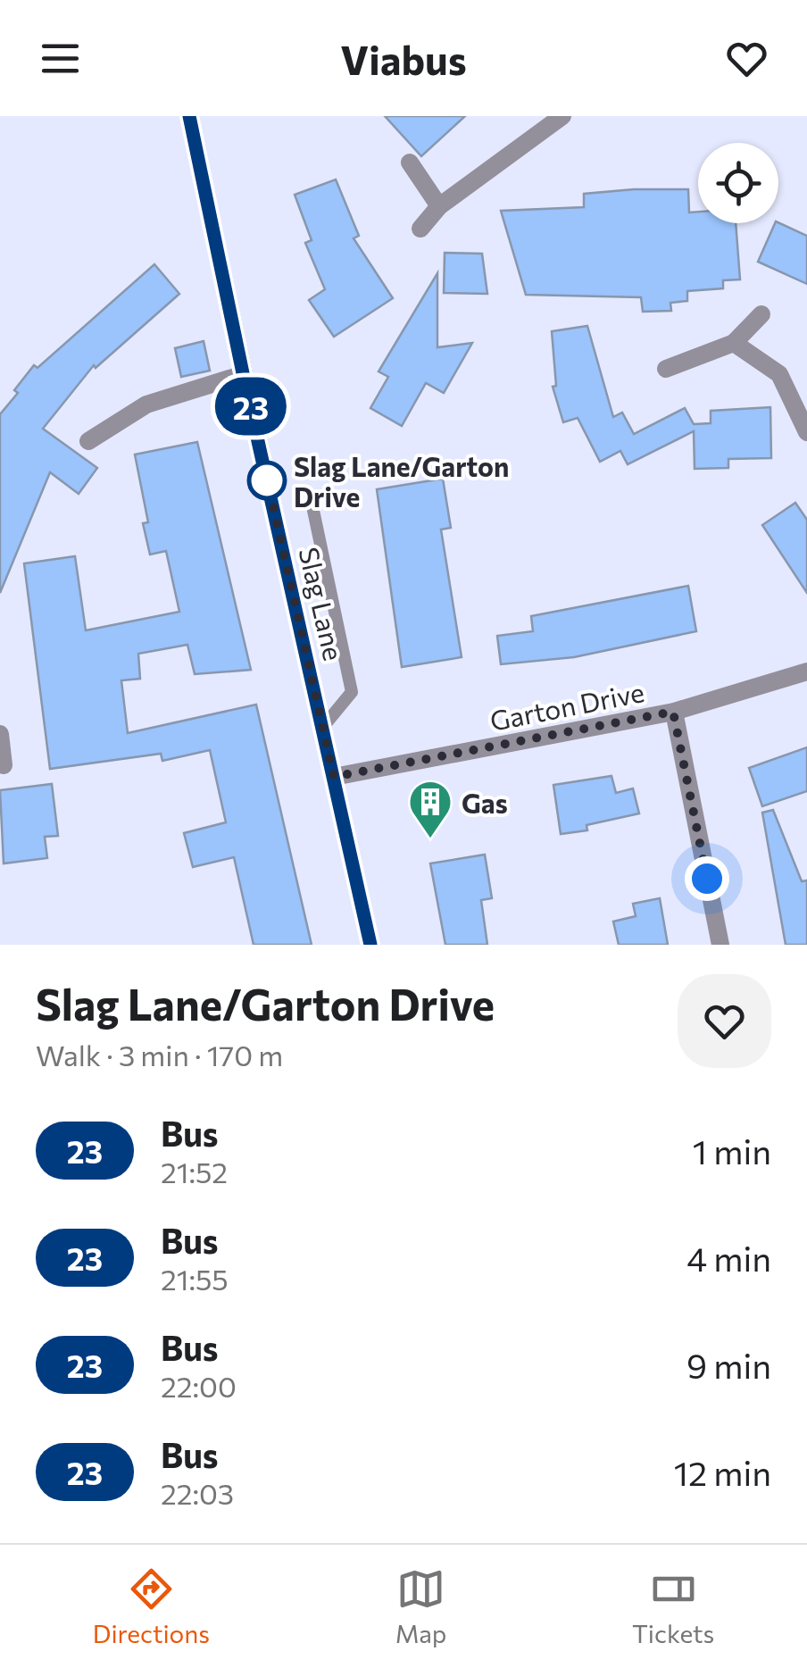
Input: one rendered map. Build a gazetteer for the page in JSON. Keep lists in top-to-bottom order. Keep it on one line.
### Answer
{"streets":{"street":["Slag Lane","Garton Drive"]},"crossings":[["Slag Lane","Garton Drive"]],"places":{"other":["Slag Lane/Garton Drive"],"building":["Gas"]},"lines":["bus line 23"],"page":{"header":"Viabus","on_map":"23","heading":["Slag Lane/Garton Drive","Walk · 3 min · 170 m"],"list":[{"mark":"23","name":"Bus","note":"21:52","value":"1 min"},{"mark":"23","name":"Bus","note":"21:55","value":"4 min"},{"mark":"23","name":"Bus","note":"22:00","value":"9 min"},{"mark":"23","name":"Bus","note":"22:03","value":"12 min"}],"tabs":["Directions","Map","Tickets"]}}
